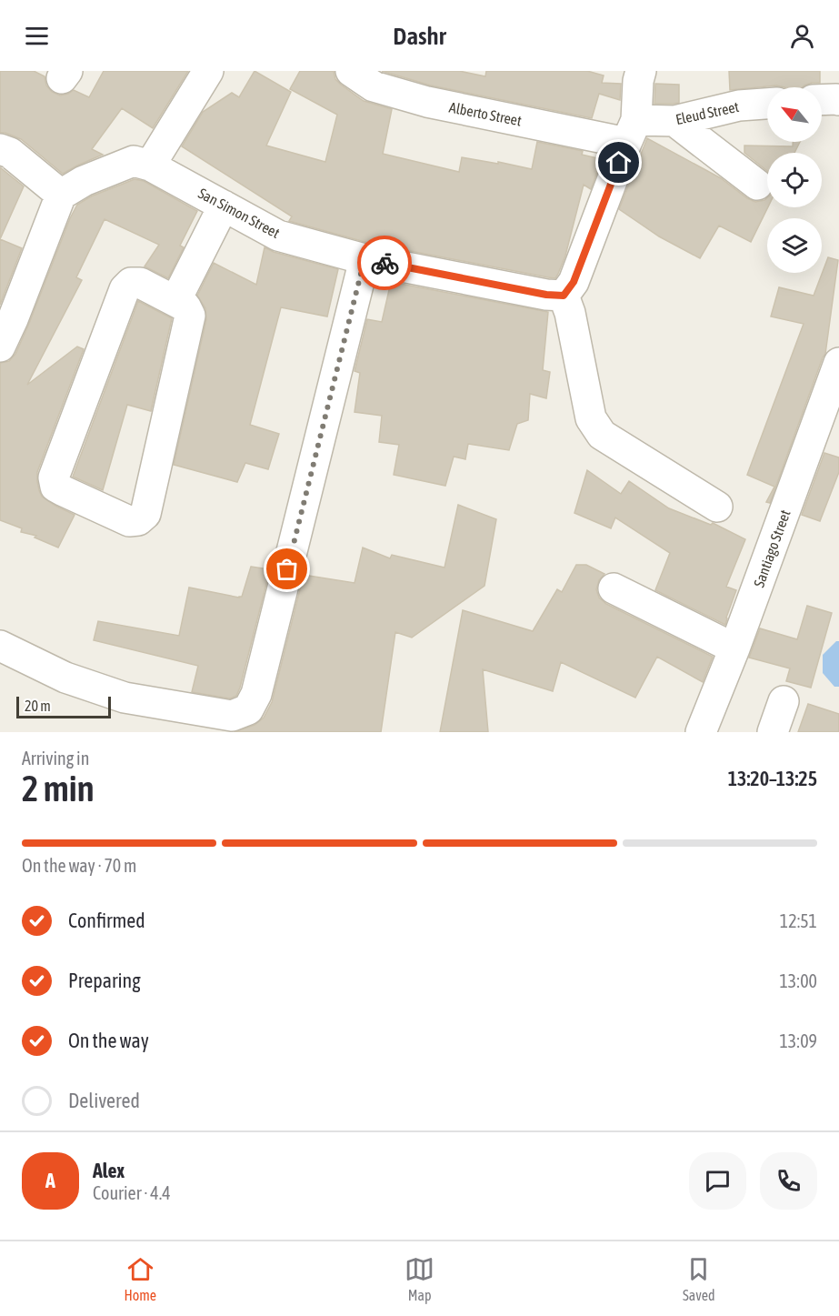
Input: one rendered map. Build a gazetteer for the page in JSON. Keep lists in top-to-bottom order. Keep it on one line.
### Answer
{"streets":{"street":["Eleud Street","Alberto Street","San Simon Street","Santiago Street"]},"crossings":[["Eleud Street","Alberto Street"]],"scale_bar":"20 m","north":"top left","page":{"header":"Dashr","scale":"20 m","heading":["2 min","Arriving in","13:20–13:25"],"panel":["Alex","Courier · 4.4"],"bar":"On the way · 70 m","list":[["Confirmed","12:51"],["Preparing","13:00"],["On the way","13:09"],"Delivered"],"round":"A","tabs":["Home","Map","Saved"]}}
